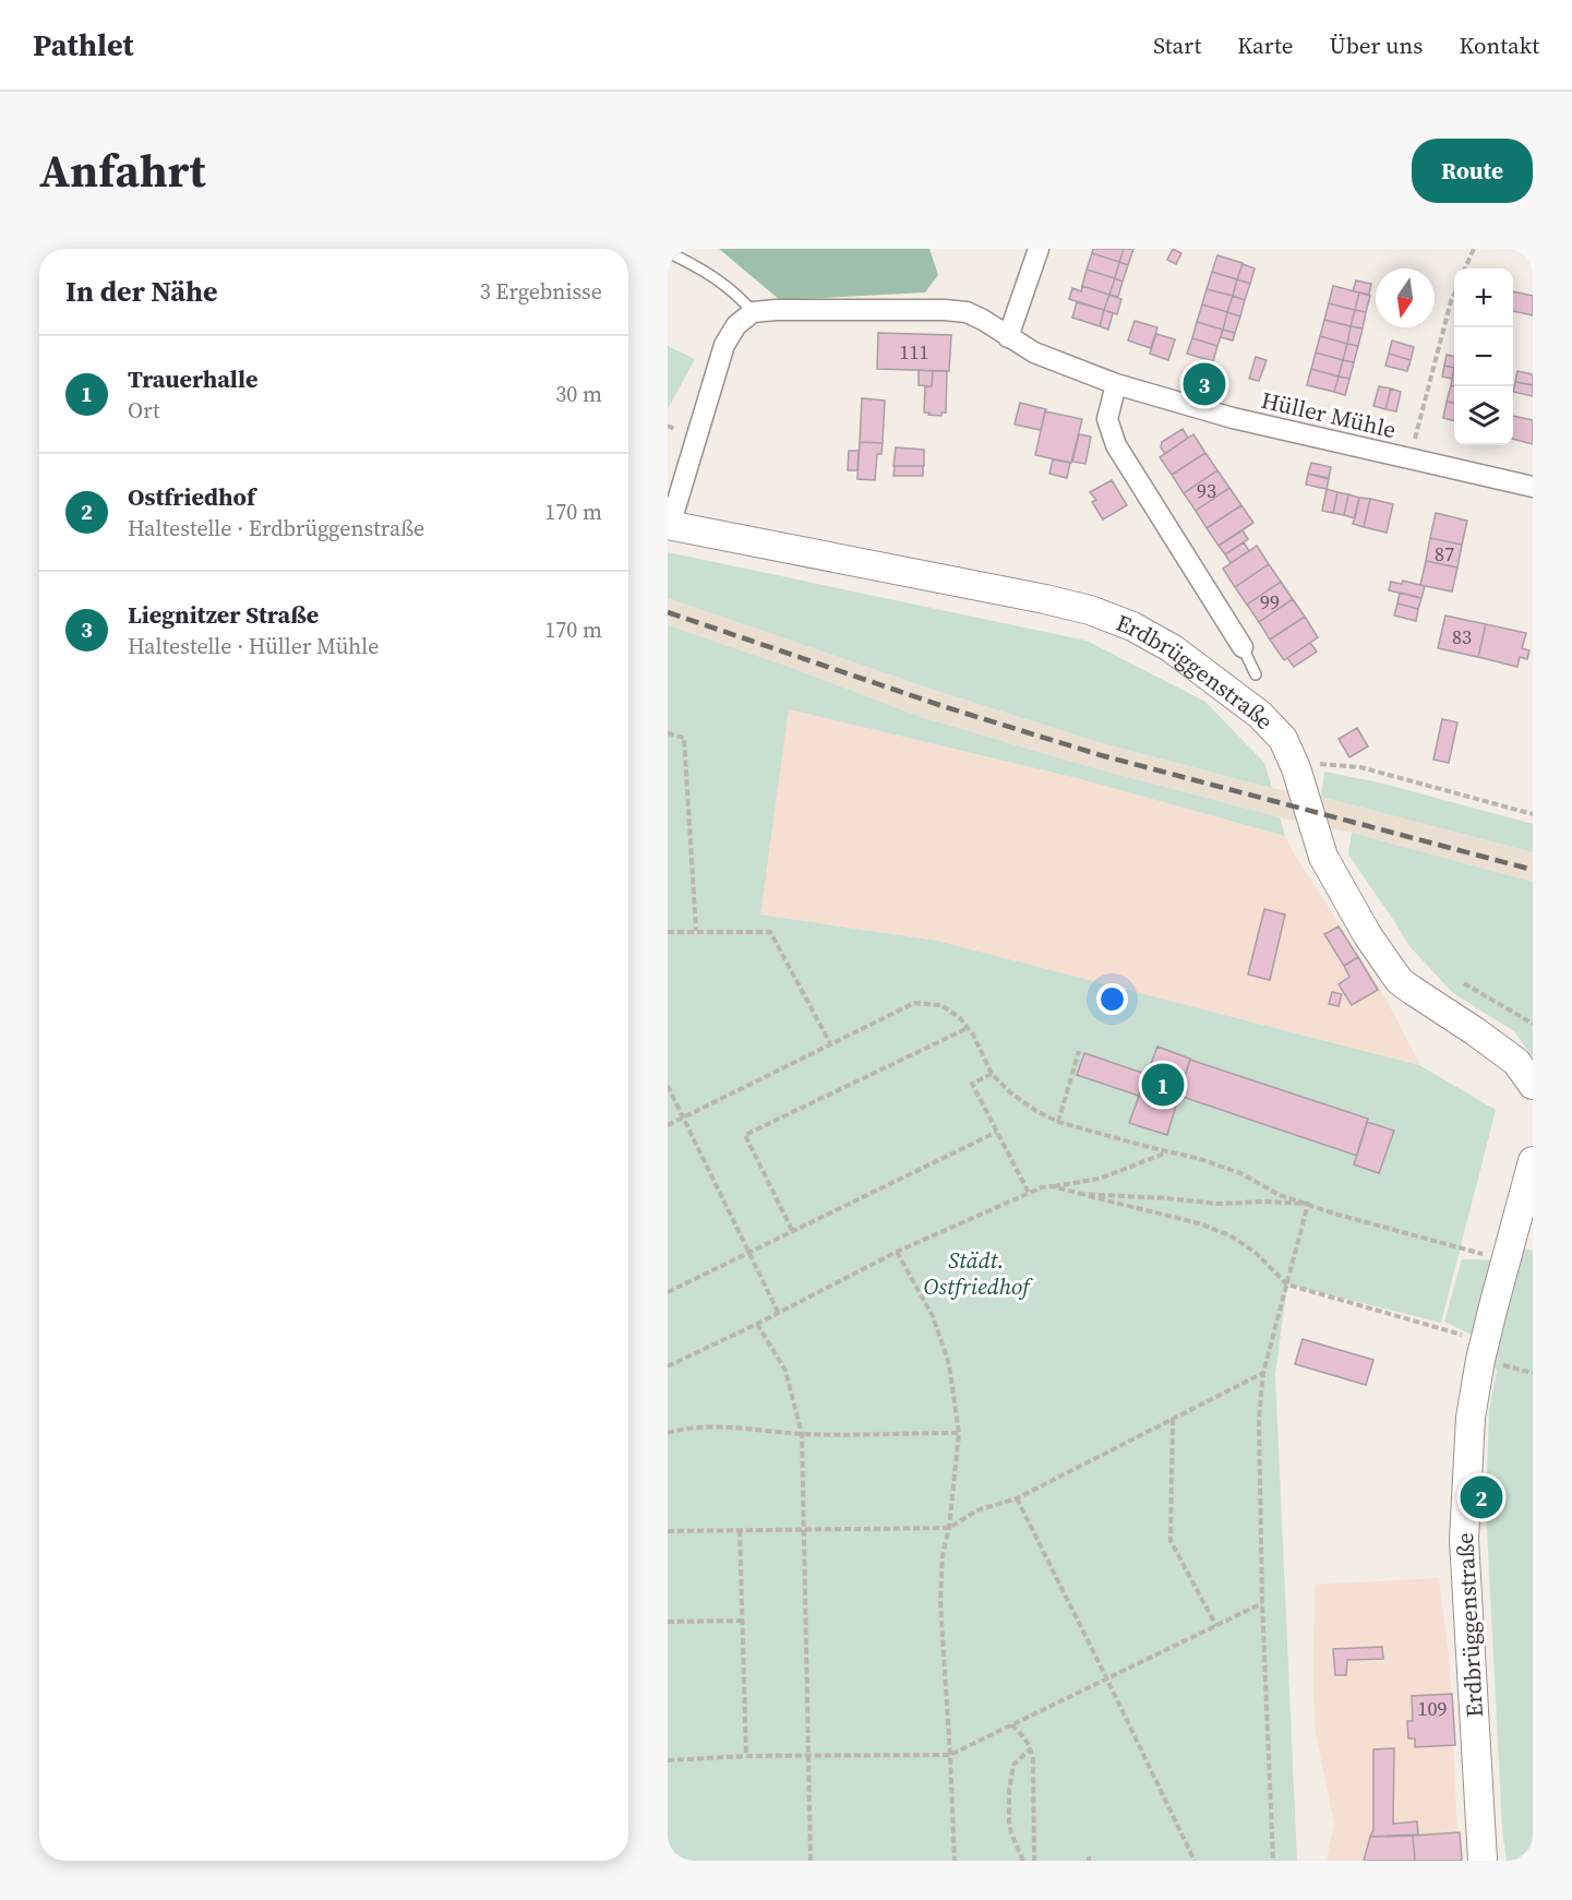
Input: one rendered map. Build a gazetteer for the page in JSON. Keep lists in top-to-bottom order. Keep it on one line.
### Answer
{"streets":{"street":["Hüller Mühle","Erdbrüggenstraße"]},"parks":["Städt. Ostfriedhof"],"house_numbers":["111","93","87","99","83","109"],"north":"bottom","page":{"header":"Pathlet","nav":["Start","Karte","Über uns","Kontakt"],"title":"Anfahrt","buttons":"Route","heading":["In der Nähe","3 Ergebnisse"],"map_buttons":["+","−"],"list":[{"mark":"1","name":"Trauerhalle","note":"Ort","value":"30 m"},{"mark":"2","name":"Ostfriedhof","note":"Haltestelle · Erdbrüggenstraße","value":"170 m"},{"mark":"3","name":"Liegnitzer Straße","note":"Haltestelle · Hüller Mühle","value":"170 m"}],"pins":["3","1","2"]}}
